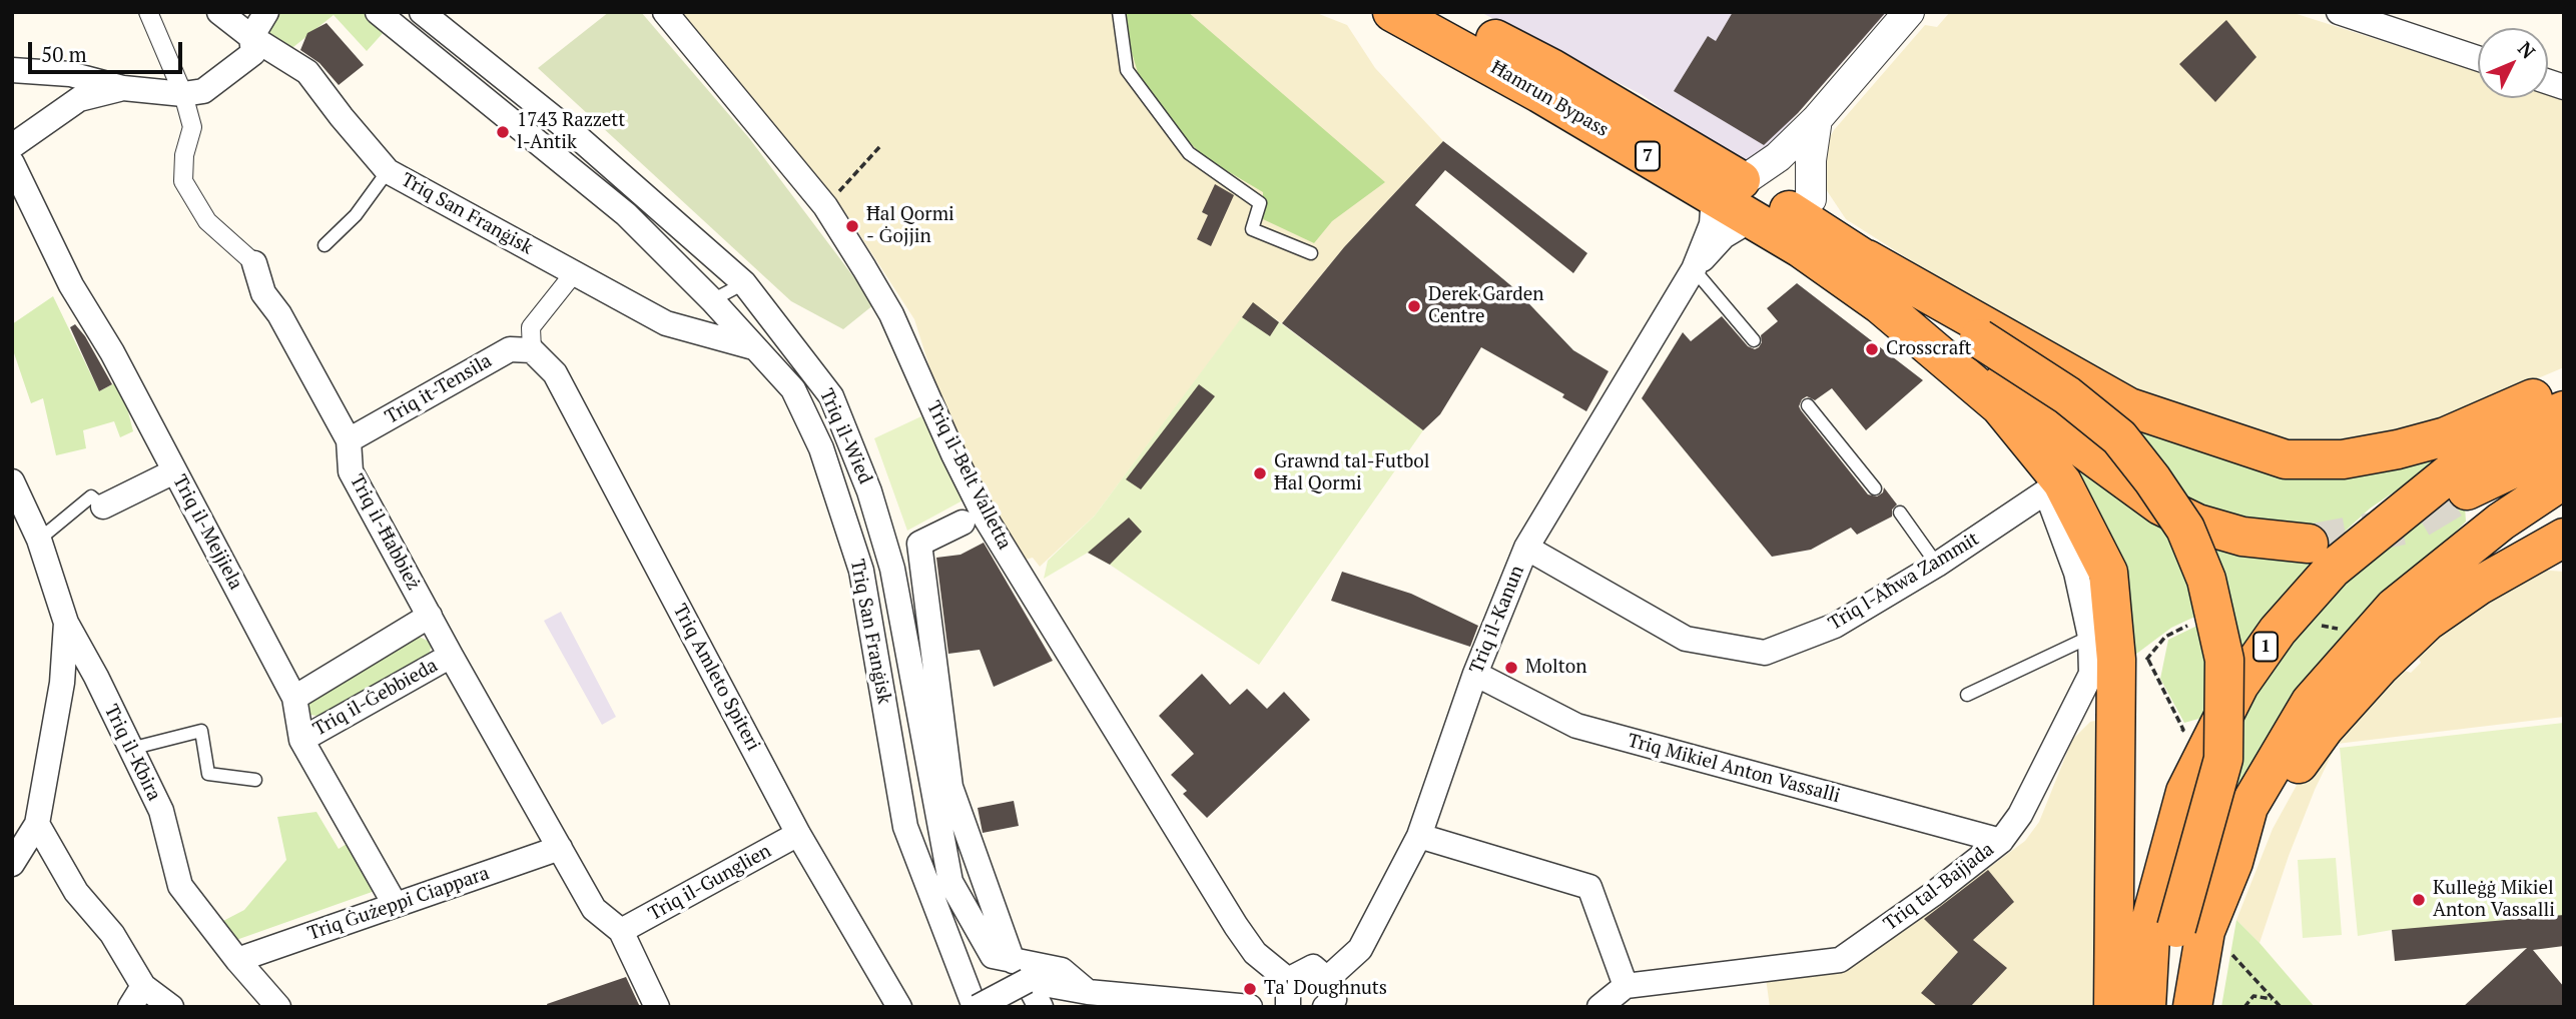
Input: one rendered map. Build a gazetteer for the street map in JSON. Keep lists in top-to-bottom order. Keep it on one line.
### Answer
{"streets":{"highway":["Ħamrun Bypass","7","1"],"street":["Triq San Franġisk","Triq it-Tensila","Triq il-Wied","Triq il-Belt Valletta","Triq il-Mejjiela","Triq il-Ħabbież","Triq l-Aħwa Zammit","Triq il-Kanun","Triq Amleto Spiteri","Triq il-Ġebbieda","Triq il-Kbira","Triq Mikiel Anton Vassalli","Triq il-Gunglien","Triq tal-Bajjada","Triq Ġużeppi Ciappara"]},"crossings":[["Ħamrun Bypass","Triq il-Kanun"],["Triq it-Tensila","Triq il-Ħabbież"],["Triq it-Tensila","Triq Amleto Spiteri"],["Triq il-Mejjiela","Triq il-Ġebbieda"],["Triq il-Mejjiela","Triq Ġużeppi Ciappara"],["Triq il-Ħabbież","Triq il-Ġebbieda"],["Triq il-Ħabbież","Triq il-Gunglien"],["Triq il-Ħabbież","Triq Ġużeppi Ciappara"],["Triq l-Aħwa Zammit","Triq il-Kanun"],["Triq l-Aħwa Zammit","Triq tal-Bajjada"],["Triq il-Kanun","Triq Mikiel Anton Vassalli"],["Triq Amleto Spiteri","Triq il-Gunglien"],["Triq il-Kbira","Triq Ġużeppi Ciappara"],["Triq Mikiel Anton Vassalli","Triq tal-Bajjada"]],"places":["1743 Razzett l-Antik","Ħal Qormi - Ġojjin","Derek Garden Centre","Crosscraft","Grawnd tal-Futbol Ħal Qormi","Molton","Kulleġġ Mikiel Anton Vassalli","Ta' Doughnuts"],"scale_bar":"50 m","north":"top right"}
